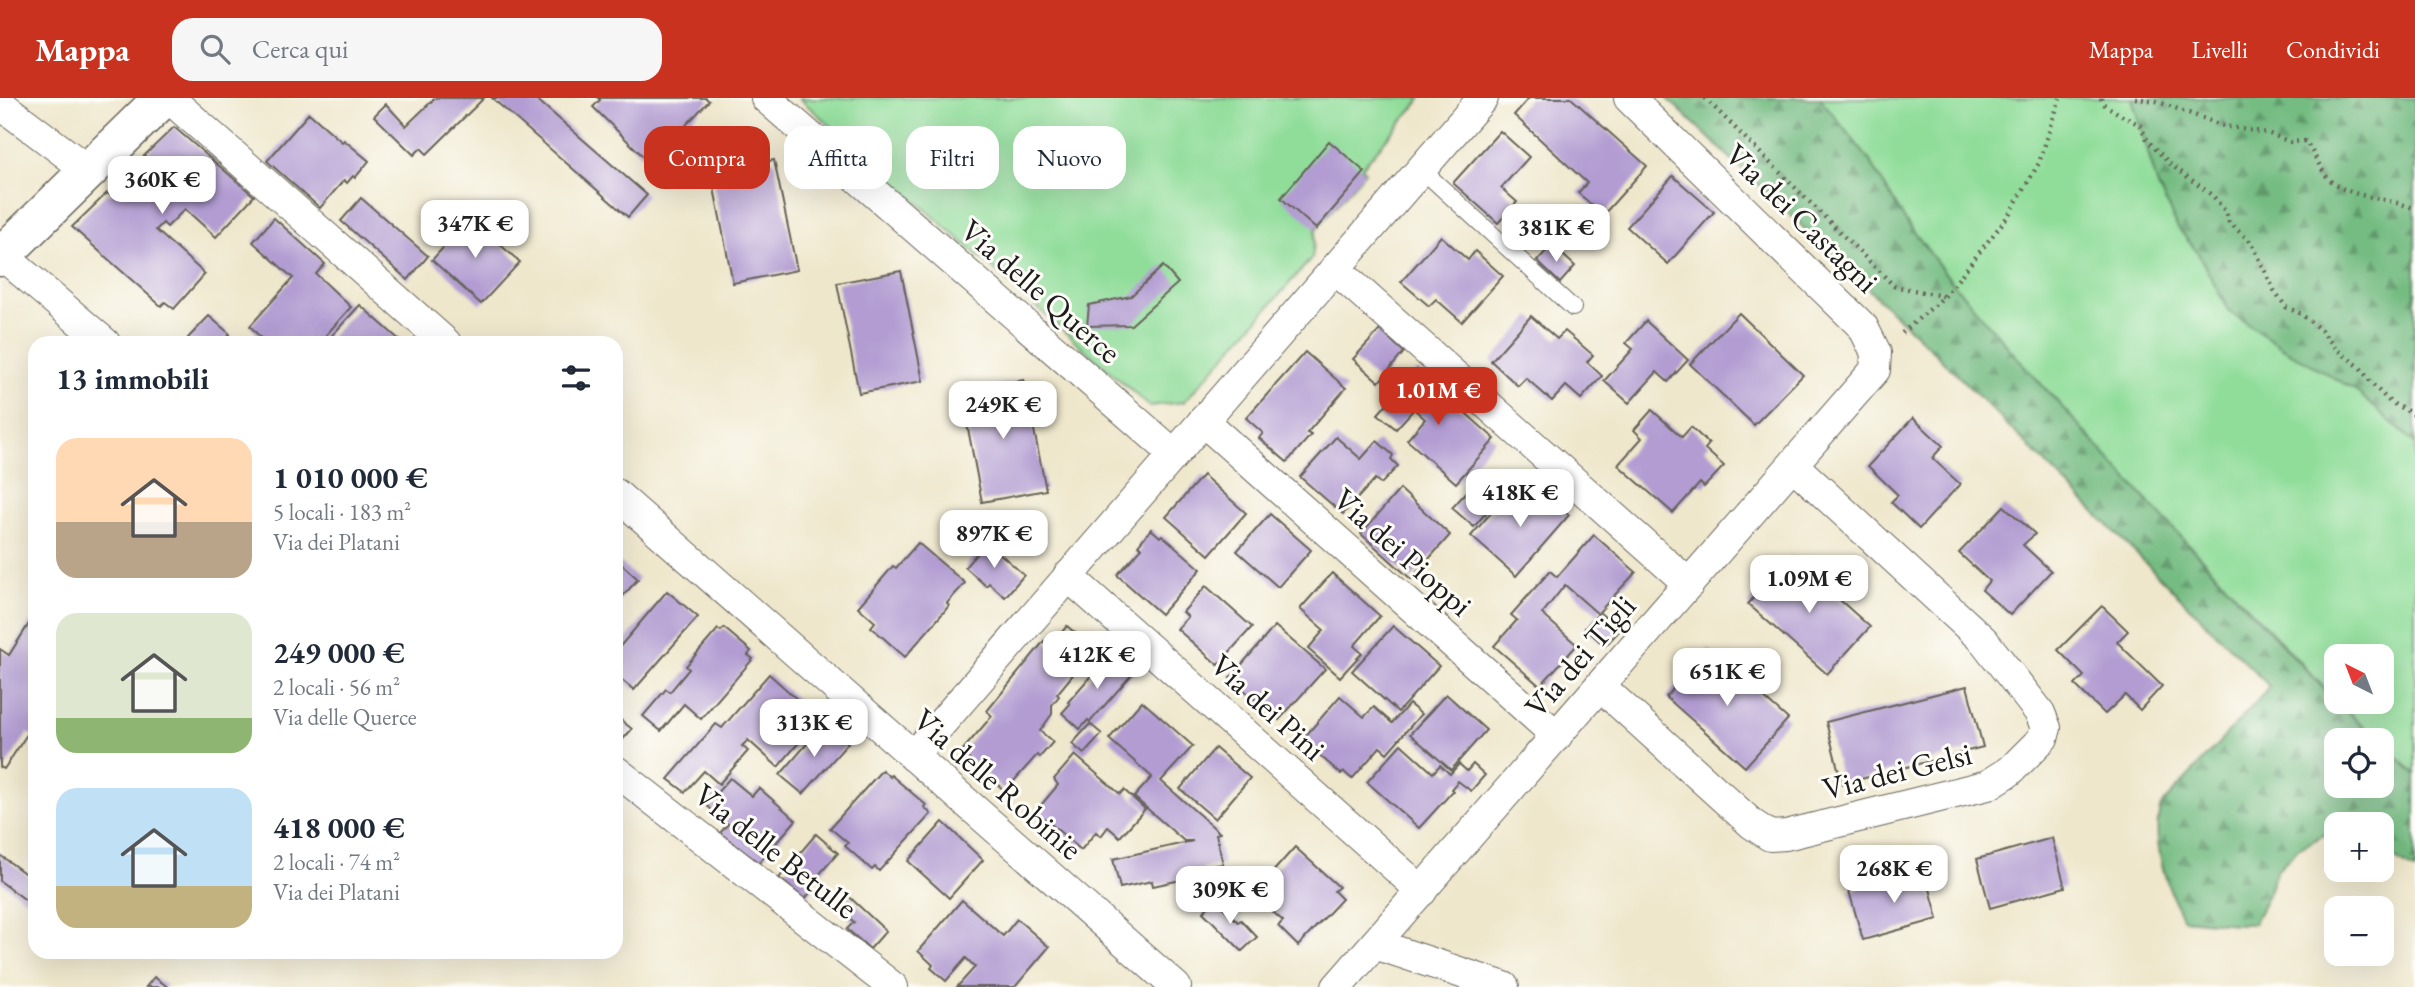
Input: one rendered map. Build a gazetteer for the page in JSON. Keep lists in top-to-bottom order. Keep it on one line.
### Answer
{"streets":{"street":["Via dei Castagni","Via delle Querce","Via dei Pioppi","Via dei Tigli","Via dei Pini","Via dei Gelsi","Via delle Robinie","Via delle Betulle"]},"crossings":[["Via dei Castagni","Via dei Tigli"],["Via dei Pioppi","Via dei Tigli"],["Via dei Tigli","Via dei Pini"],["Via dei Tigli","Via dei Gelsi"]],"north":"top left","page":{"header":"Mappa","search":"Cerca qui","nav":["Mappa","Livelli","Condividi"],"chip":["Compra","Affitta","Filtri","Nuovo"],"price":["360K €","347K €","381K €","1.01M €","249K €","418K €","897K €","1.09M €","412K €","651K €","313K €","268K €","309K €"],"heading":"13 immobili","list":[{"name":"1 010 000 €","note":"5 locali · 183 m² · Via dei Platani"},{"name":"249 000 €","note":"2 locali · 56 m² · Via delle Querce"},{"name":"418 000 €","note":"2 locali · 74 m² · Via dei Platani"}],"map_buttons":["+","−"]}}
